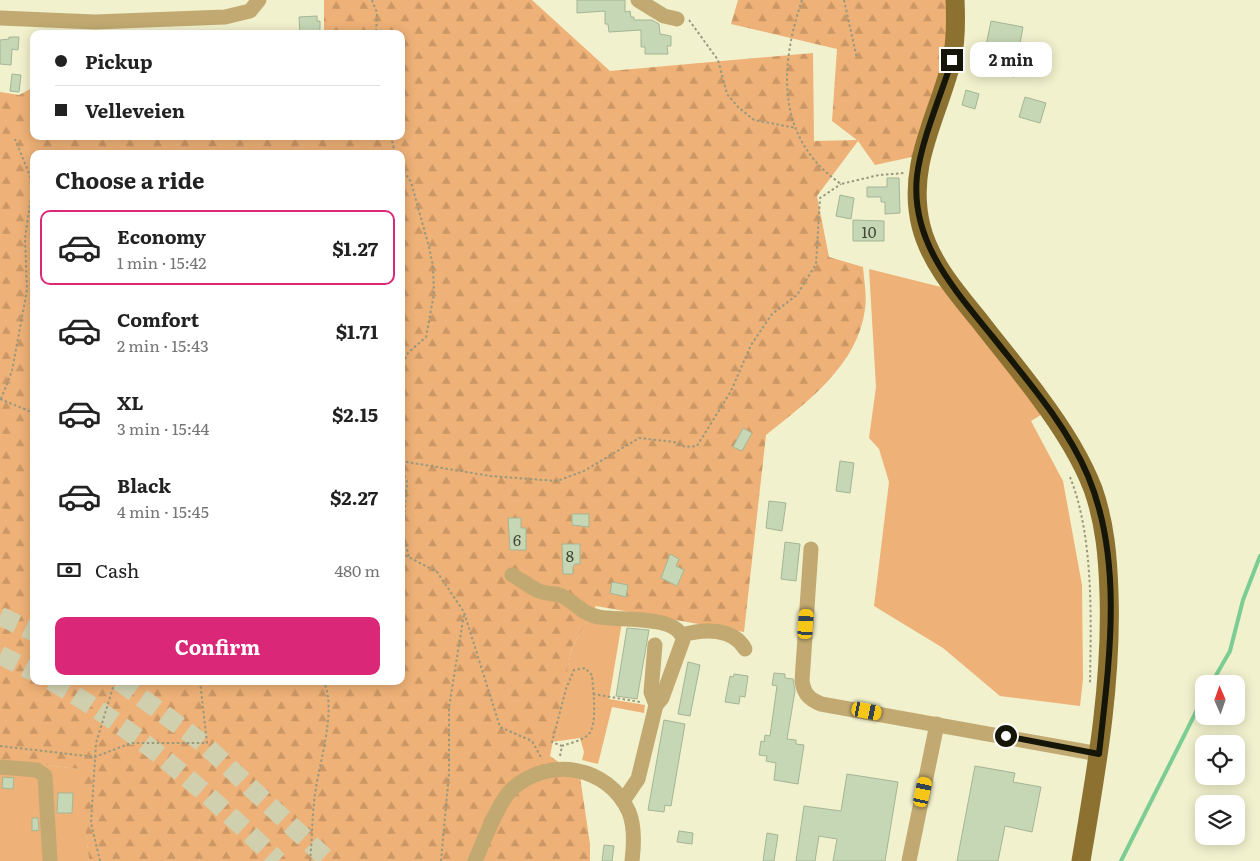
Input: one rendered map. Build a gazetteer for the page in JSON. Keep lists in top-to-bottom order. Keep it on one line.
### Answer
{"house_numbers":["10","6","8"],"north":"top","page":{"banner":["Pickup","Velleveien"],"bubble":"2 min","heading":"Choose a ride","list":[{"name":"Economy","note":"1 min · 15:42","value":"$1.27"},{"name":"Comfort","note":"2 min · 15:43","value":"$1.71"},{"name":"XL","note":"3 min · 15:44","value":"$2.15"},{"name":"Black","note":"4 min · 15:45","value":"$2.27"}],"pay":["Cash","480 m"],"buttons":"Confirm"}}
